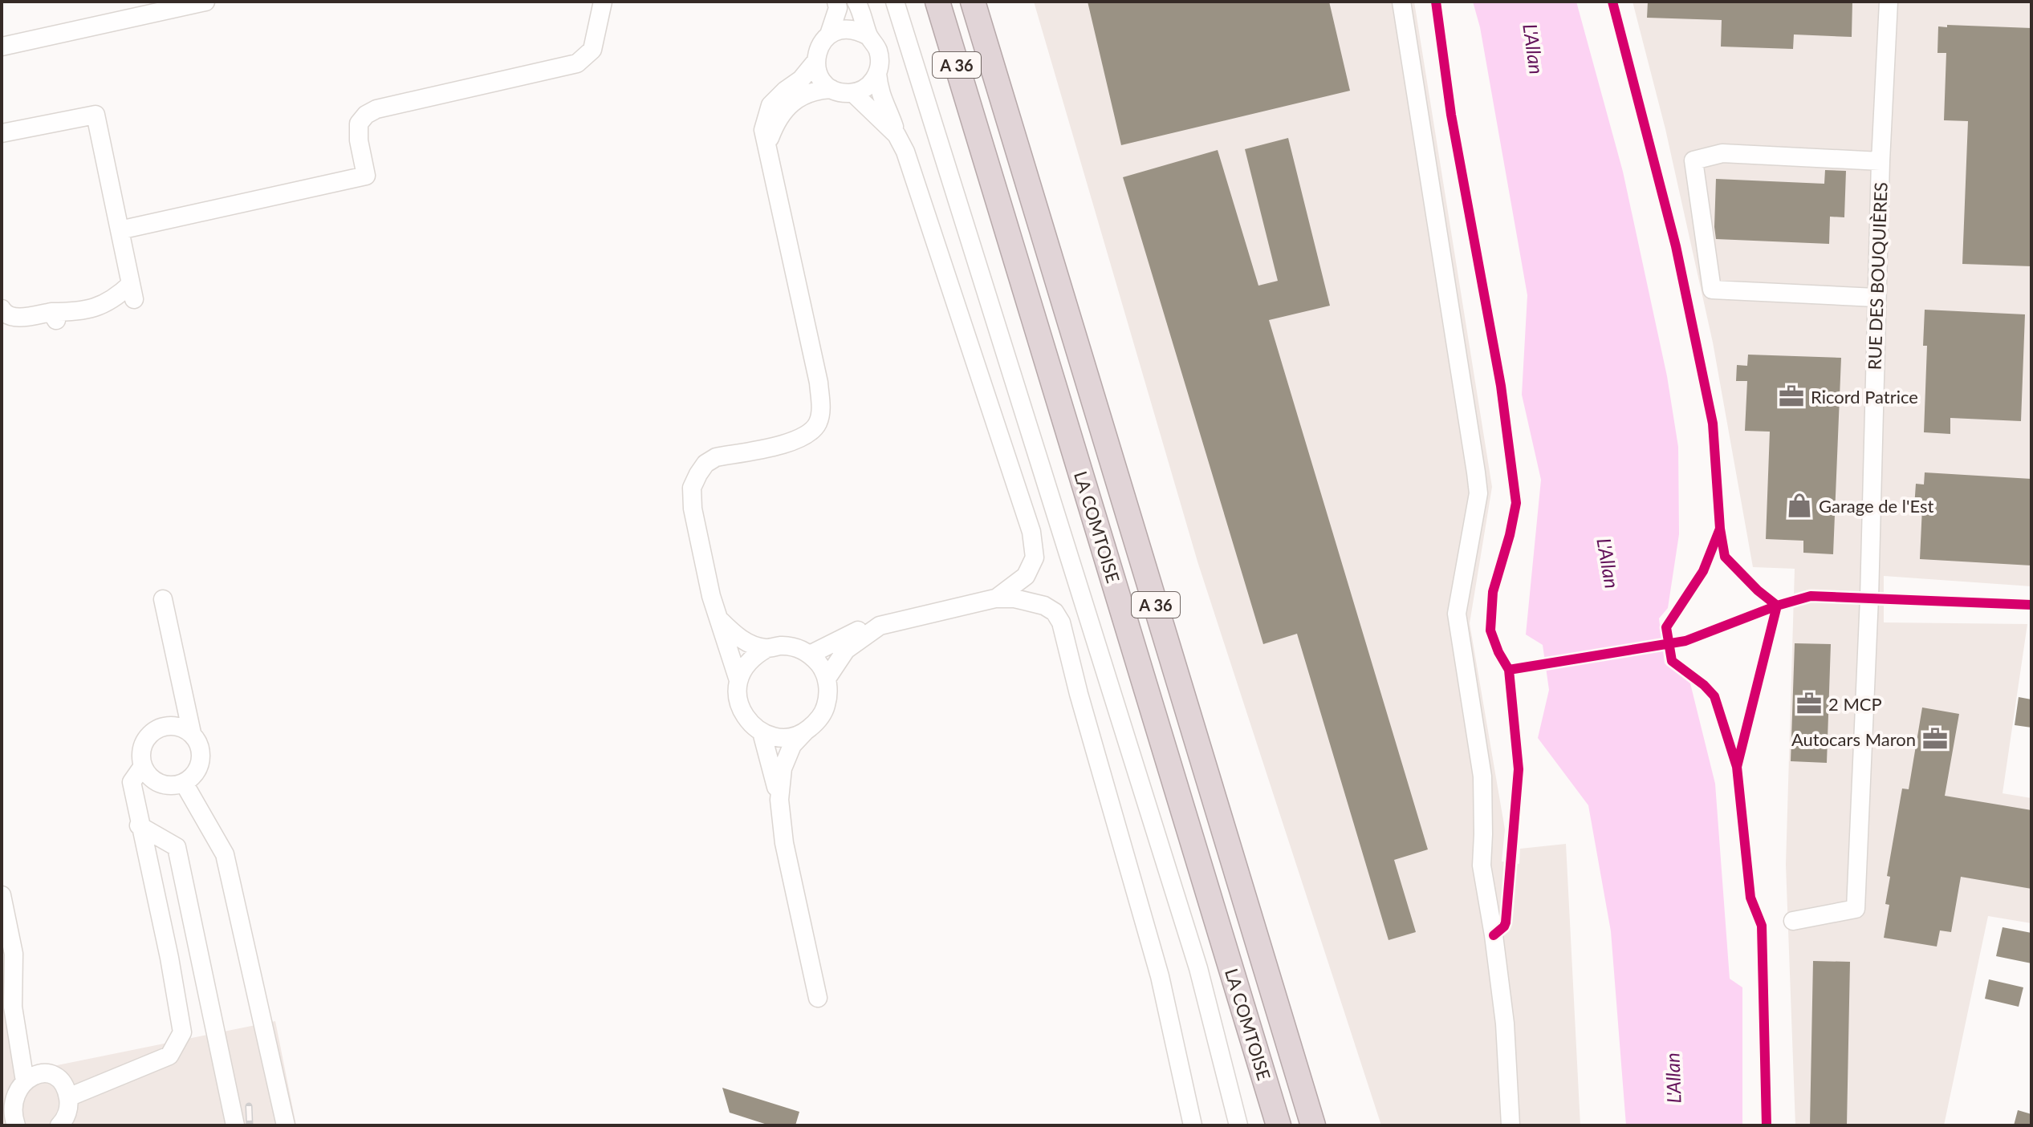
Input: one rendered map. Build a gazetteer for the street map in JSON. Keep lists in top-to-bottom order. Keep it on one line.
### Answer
{"streets":{"highway":["A 36","LA COMTOISE"],"street":["RUE DES BOUQUIÈRES"]},"water":["L'Allan"],"places":{"office":["Ricord Patrice","2 MCP","Autocars Maron"],"shop":["Garage de l'Est"]}}
